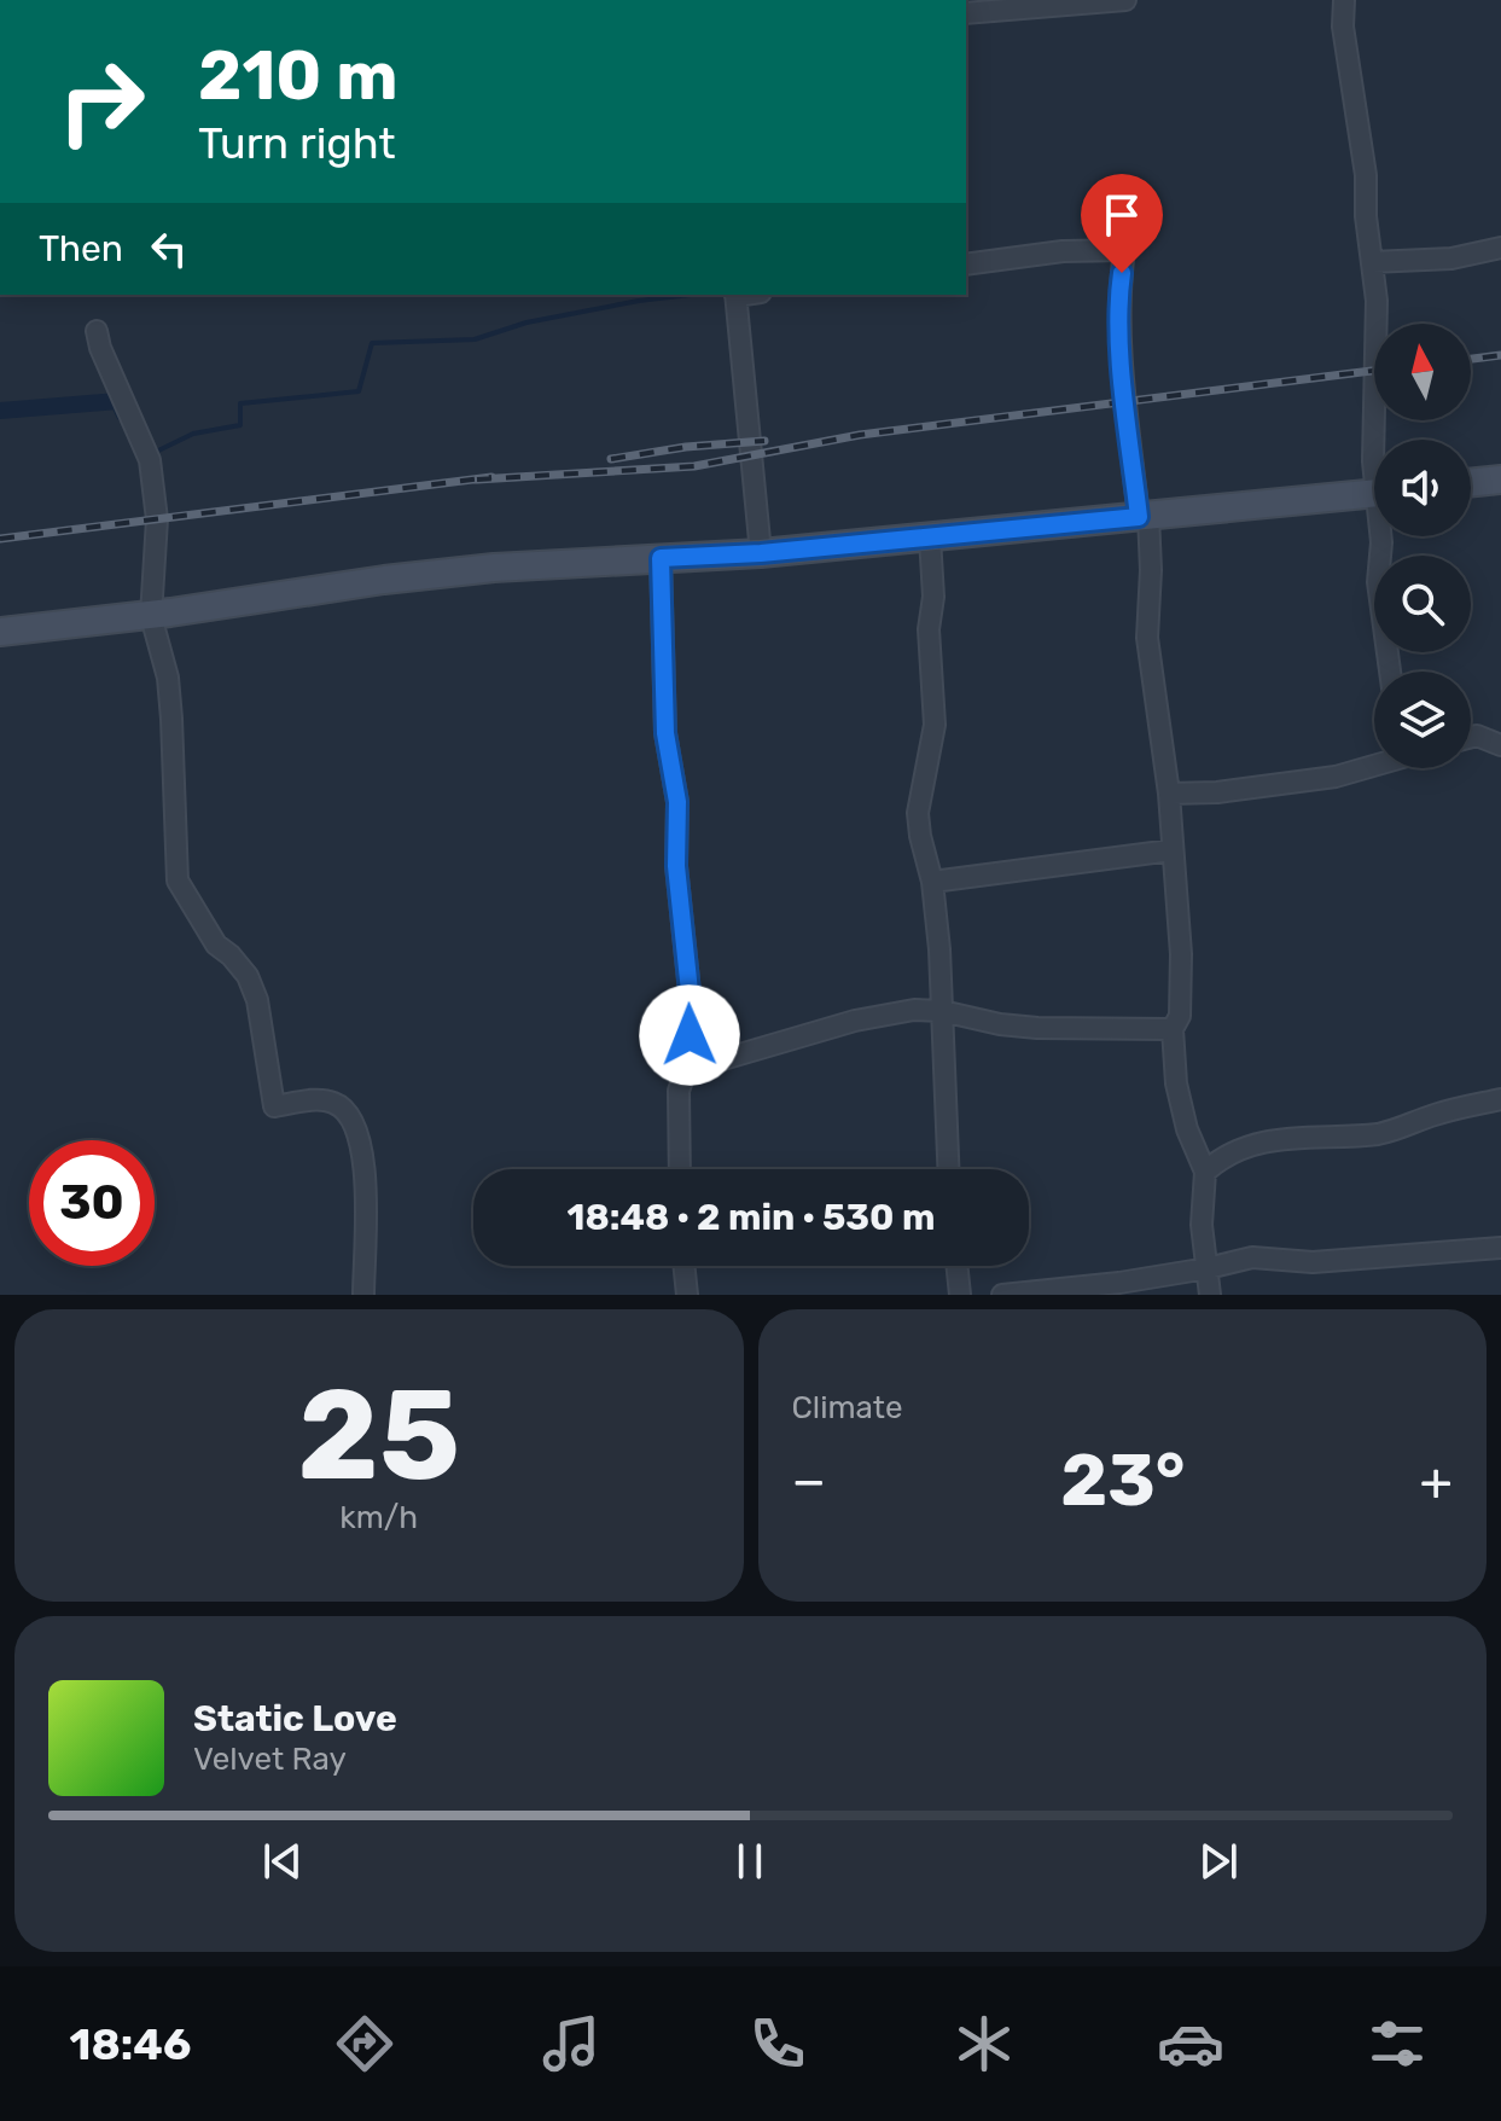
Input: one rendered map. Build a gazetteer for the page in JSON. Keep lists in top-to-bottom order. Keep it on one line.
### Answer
{"north":"top","page":{"turn":["210 m","Turn right"],"then":"Then","limit":"30","trip":"18:48 · 2 min · 530 m","tile":[["25","km/h"],"Climate"],"heat":["−","23°","+"],"song":["Static Love","Velvet Ray"],"tabs":"18:46"}}
